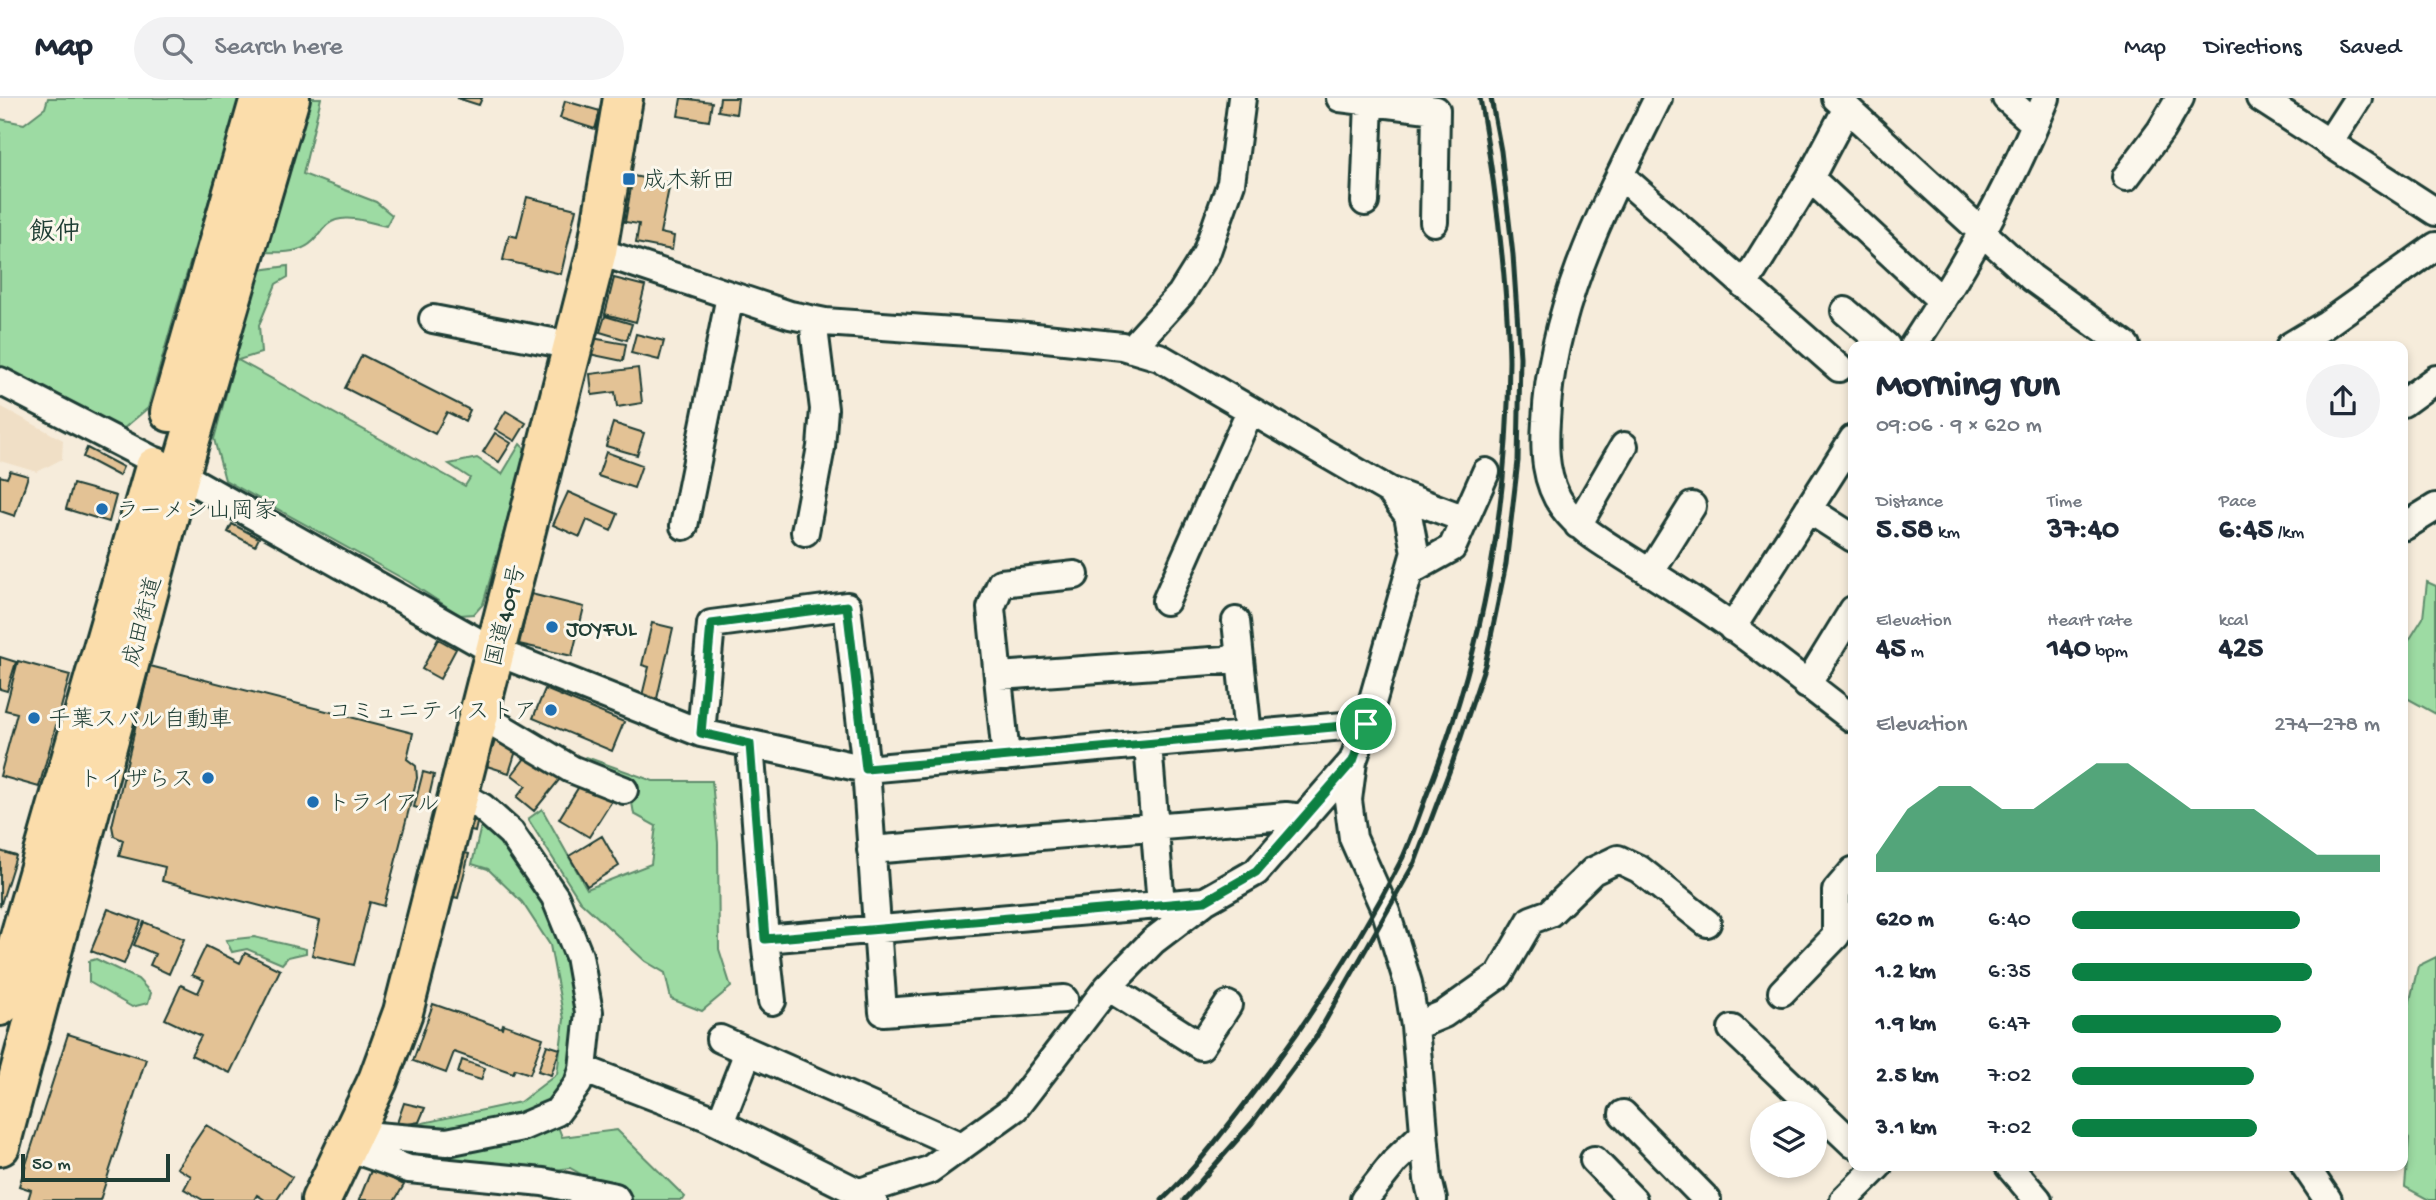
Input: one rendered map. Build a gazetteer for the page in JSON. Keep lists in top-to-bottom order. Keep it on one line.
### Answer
{"streets":{"highway":["国道409号","成田街道"]},"districts":["飯仲"],"places":{"transit":["成木新田"],"other":["ラーメン山岡家","JOYFUL","コミュニティストア","千葉スバル自動車","トイザらス","トライアル"]},"scale_bar":"50 m","page":{"header":"Map","search":"Search here","nav":["Map","Directions","Saved"],"heading":["Morning run","09:06 · 9 × 620 m"],"stats":[["Distance","5.58 km"],["Time","37:40"],["Pace","6:45 /km"],["Elevation","45 m"],["Heart rate","140 bpm"],["kcal","425"]],"chart":["Elevation","274–278 m"],"list":[{"name":"620 m","note":"6:40"},{"name":"1.2 km","note":"6:35"},{"name":"1.9 km","note":"6:47"},{"name":"2.5 km","note":"7:02"},{"name":"3.1 km","note":"7:02"}],"scale":"50 m"}}
